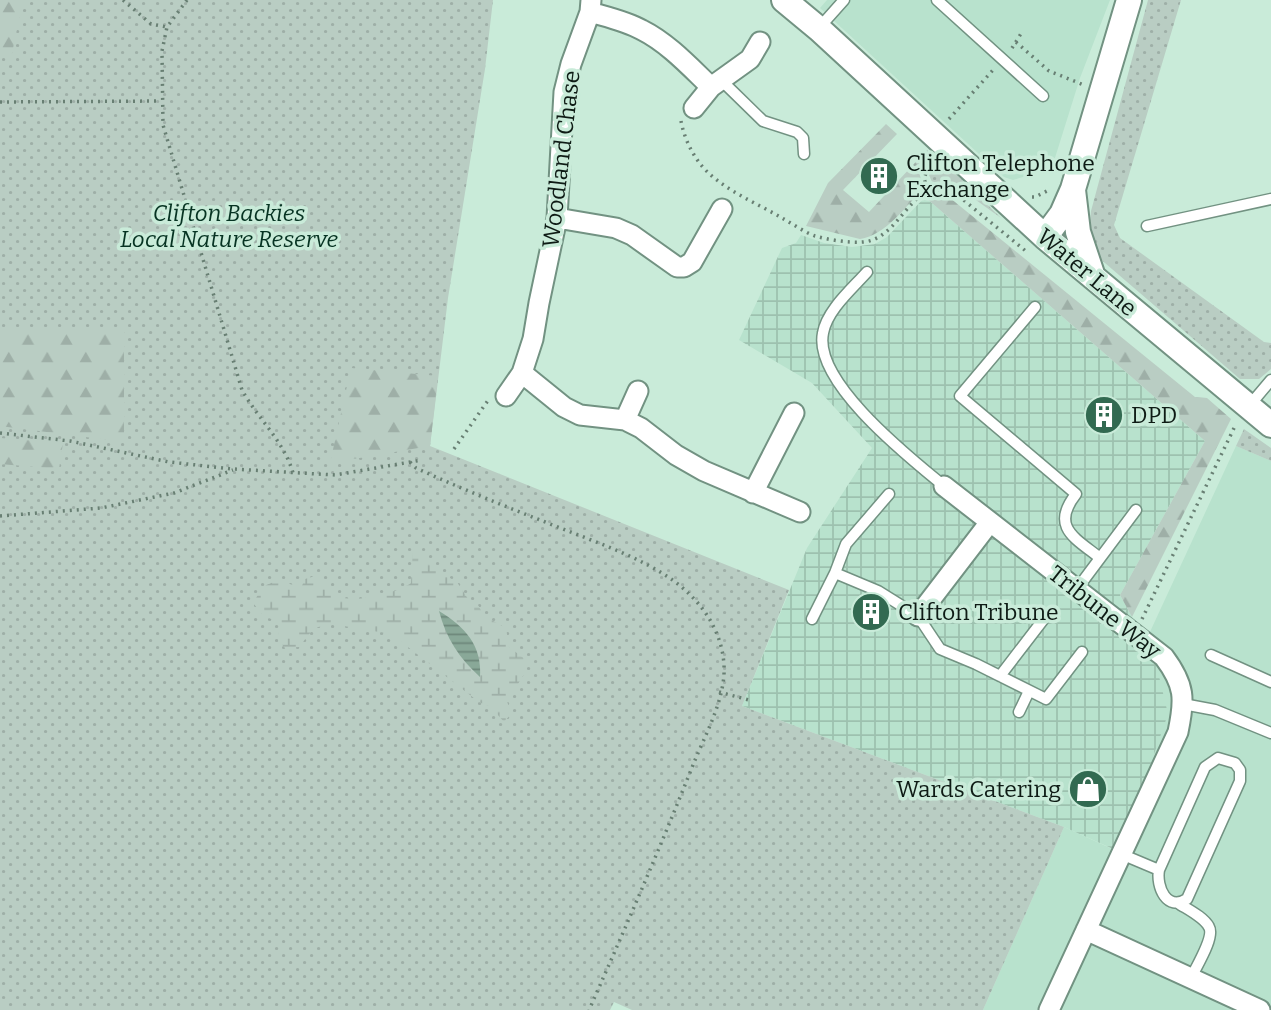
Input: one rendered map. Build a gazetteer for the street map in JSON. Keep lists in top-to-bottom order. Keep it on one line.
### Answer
{"streets":{"street":["Woodland Chase","Water Lane","Tribune Way"]},"parks":["Clifton Backies Local Nature Reserve"],"places":{"building":["Clifton Telephone Exchange","DPD","Clifton Tribune"],"shop":["Wards Catering"]}}
